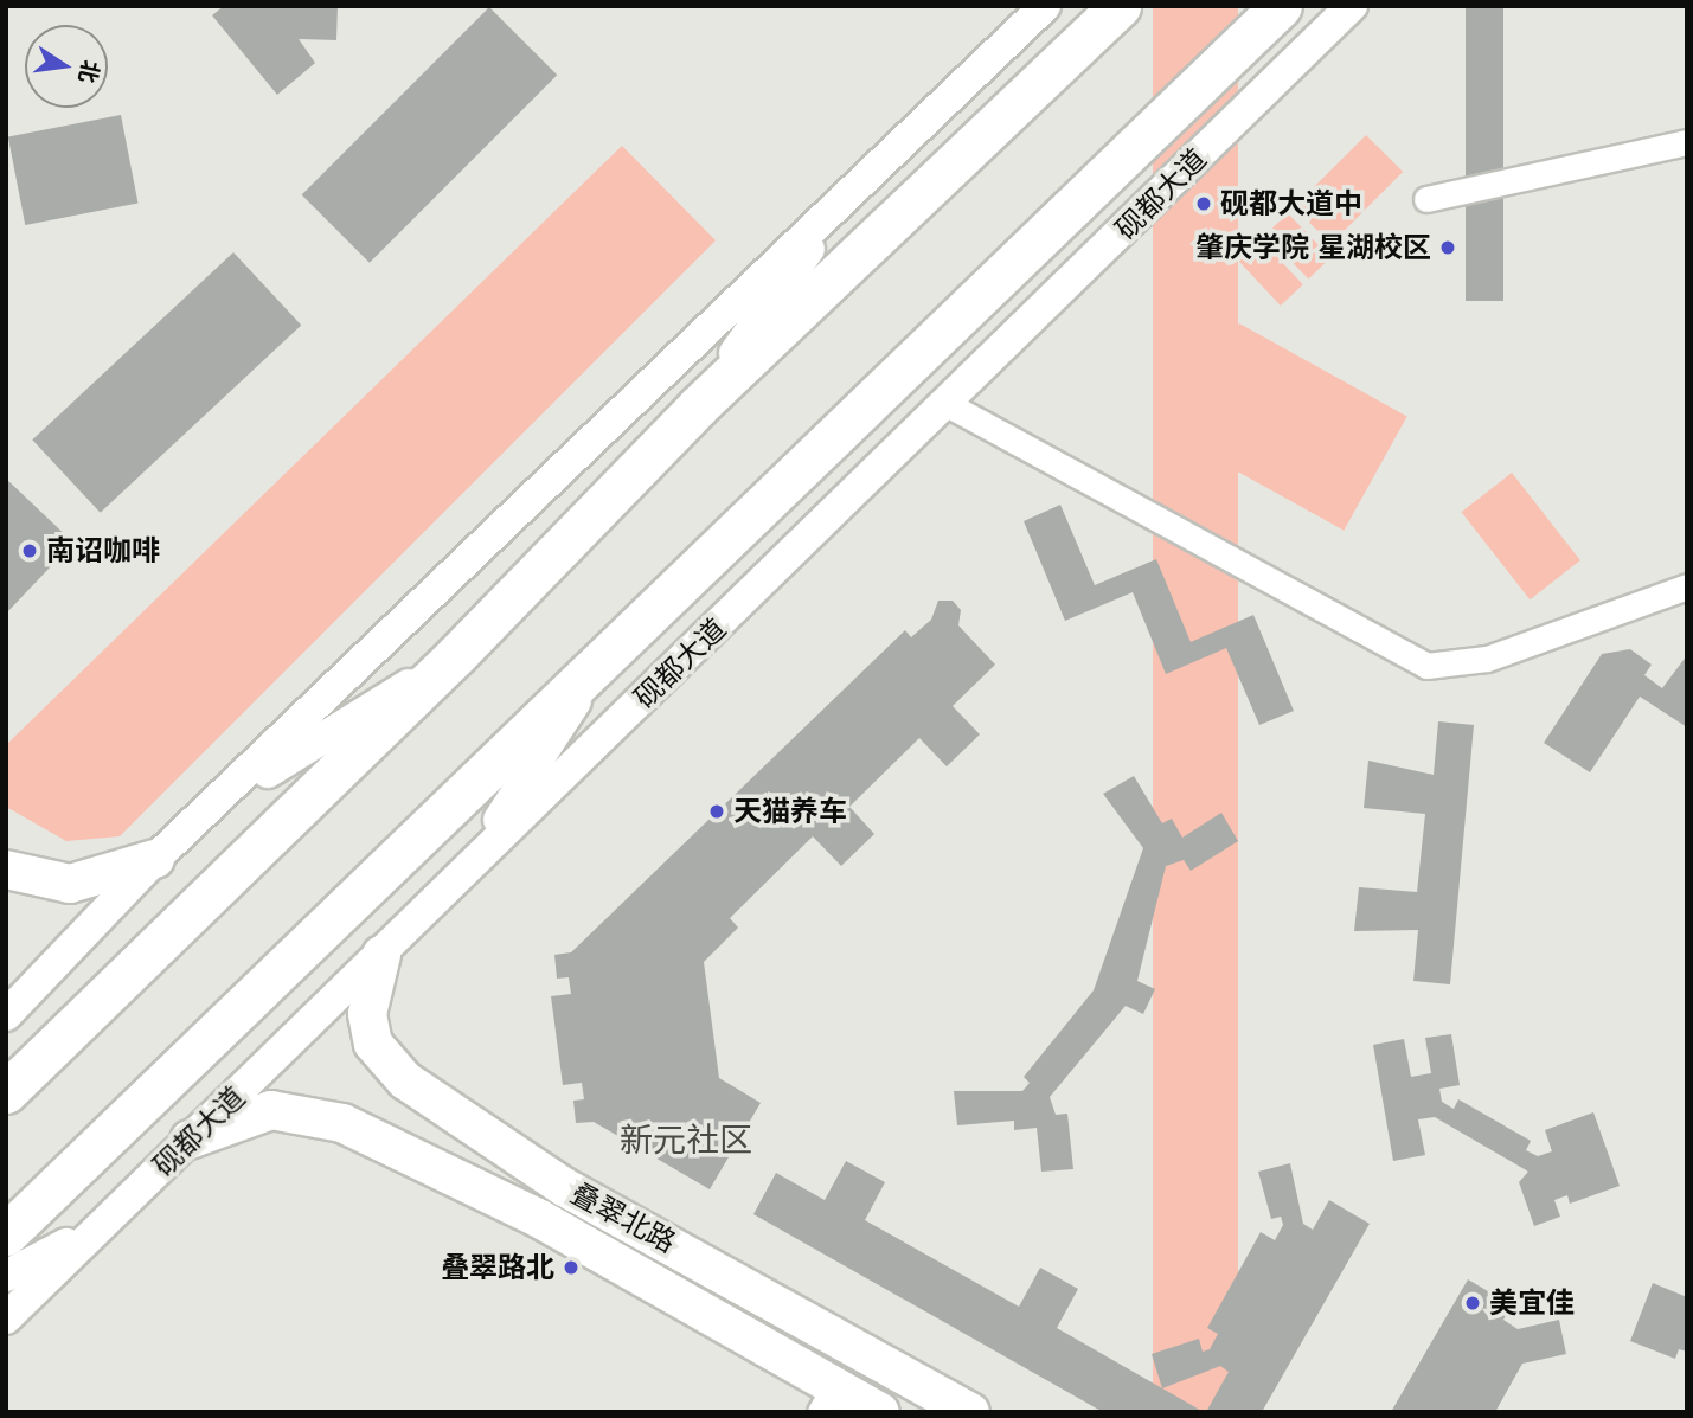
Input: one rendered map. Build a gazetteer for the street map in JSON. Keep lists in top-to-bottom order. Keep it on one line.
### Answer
{"streets":{"main road":["砚都大道","叠翠北路"]},"crossings":[["砚都大道","叠翠北路"]],"districts":["新元社区"],"places":["砚都大道中","肇庆学院 星湖校区","南诏咖啡","天猫养车","叠翠路北","美宜佳"],"north":"right"}
